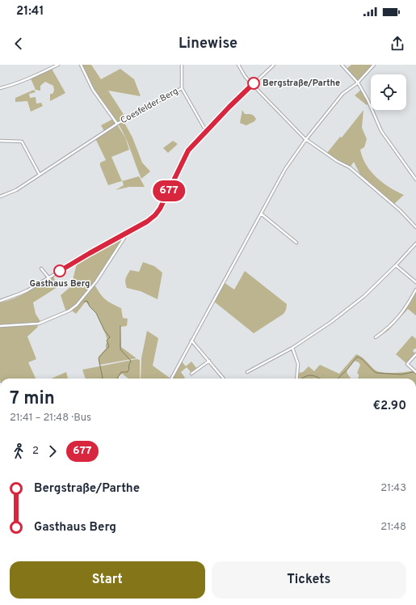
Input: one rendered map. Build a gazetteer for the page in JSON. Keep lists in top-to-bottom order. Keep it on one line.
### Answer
{"streets":{"street":["Coesfelder Berg"]},"places":["Bergstraße/Parthe","Gasthaus Berg"],"lines":["bus line 677"],"page":{"status":"21:41","header":"Linewise","on_map":"677","heading":["7 min","21:41 – 21:48 · Bus","€2.90"],"legs":["2","677"],"list":[{"name":"Bergstraße/Parthe","value":"21:43"},{"name":"Gasthaus Berg","value":"21:48"}],"buttons":["Start","Tickets"]}}
